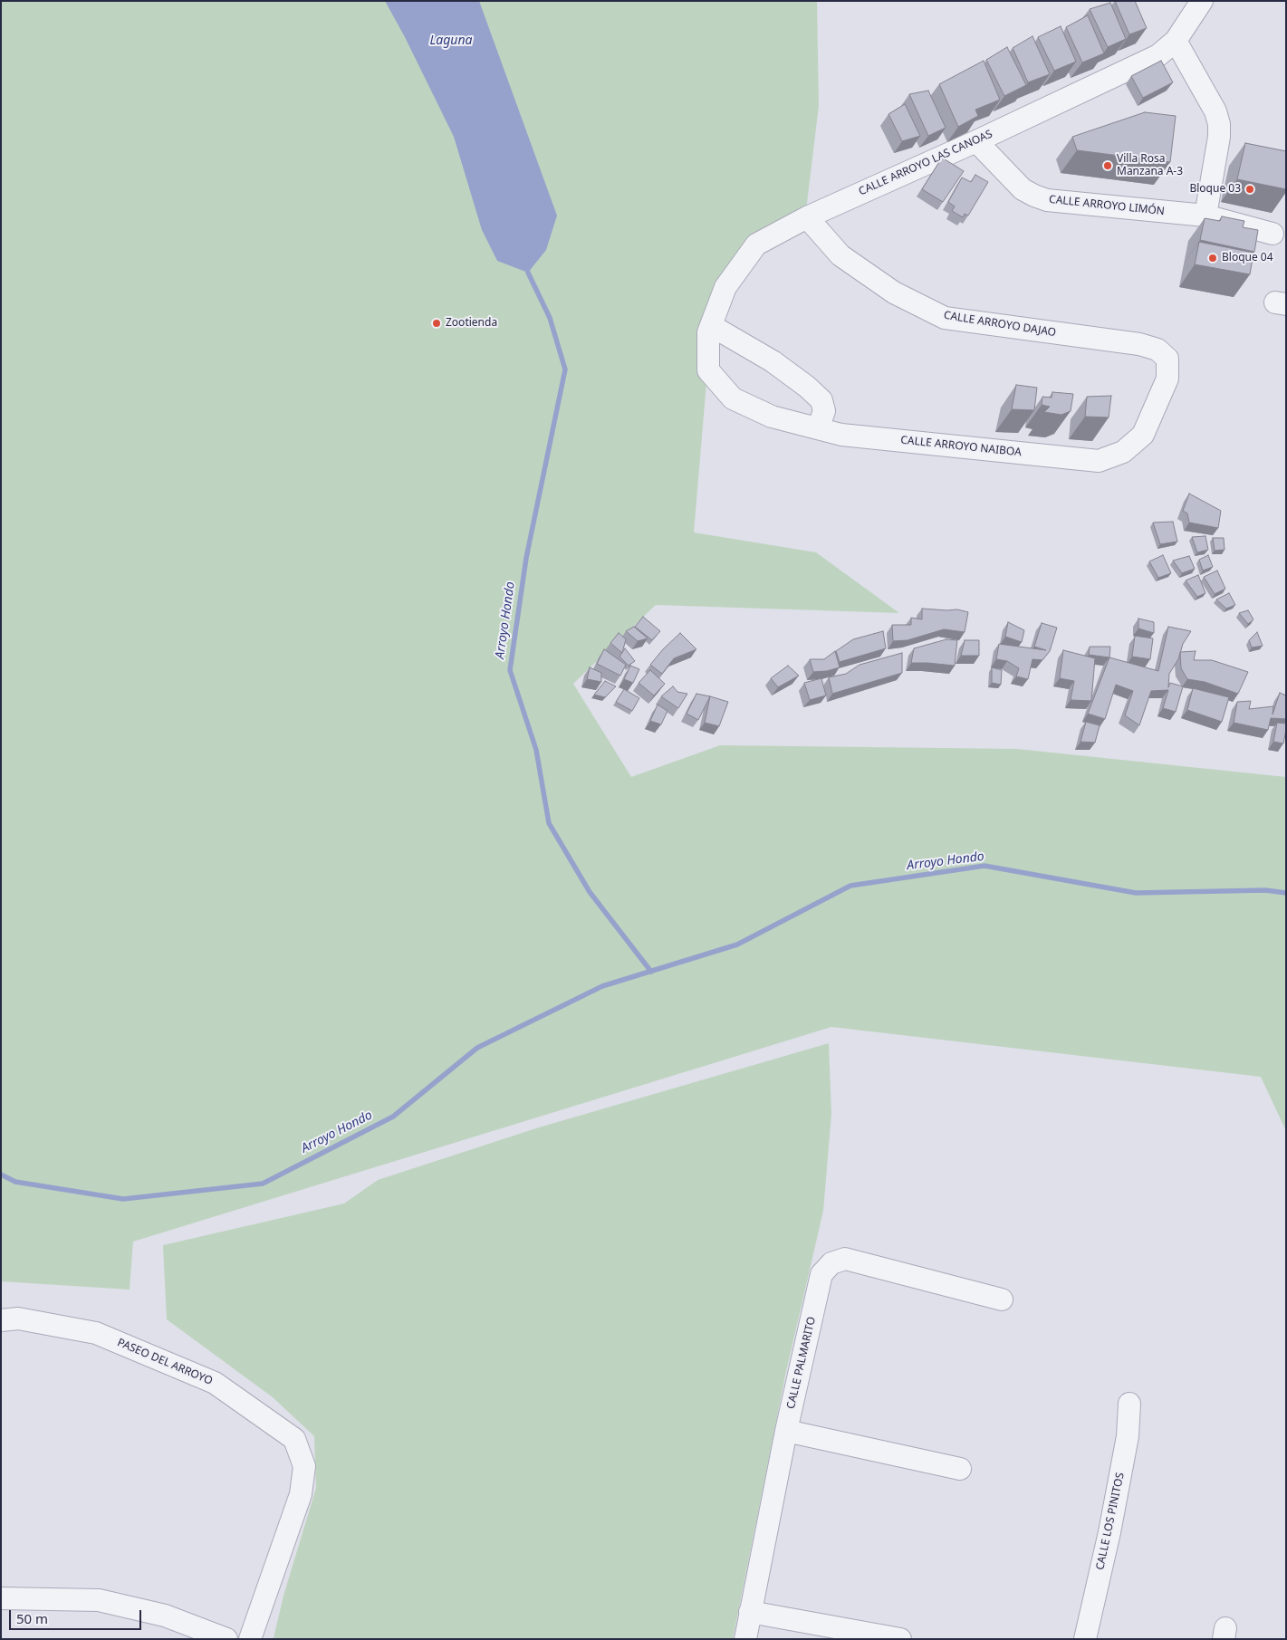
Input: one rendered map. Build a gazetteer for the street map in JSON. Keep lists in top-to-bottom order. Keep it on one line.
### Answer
{"streets":{"street":["CALLE ARROYO LAS CANOAS","CALLE ARROYO LIMÓN","CALLE ARROYO DAJAO","CALLE ARROYO NAIBOA","PASEO DEL ARROYO","CALLE PALMARITO","CALLE LOS PINITOS"]},"crossings":[["CALLE ARROYO LAS CANOAS","CALLE ARROYO LIMÓN"],["CALLE ARROYO LAS CANOAS","CALLE ARROYO DAJAO"],["CALLE ARROYO LAS CANOAS","CALLE ARROYO NAIBOA"],["CALLE ARROYO DAJAO","CALLE ARROYO NAIBOA"]],"water":["Laguna","Arroyo Hondo"],"places":["Villa Rosa Manzana A-3","Bloque 03","Bloque 04","Zootienda"],"scale_bar":"50 m"}
